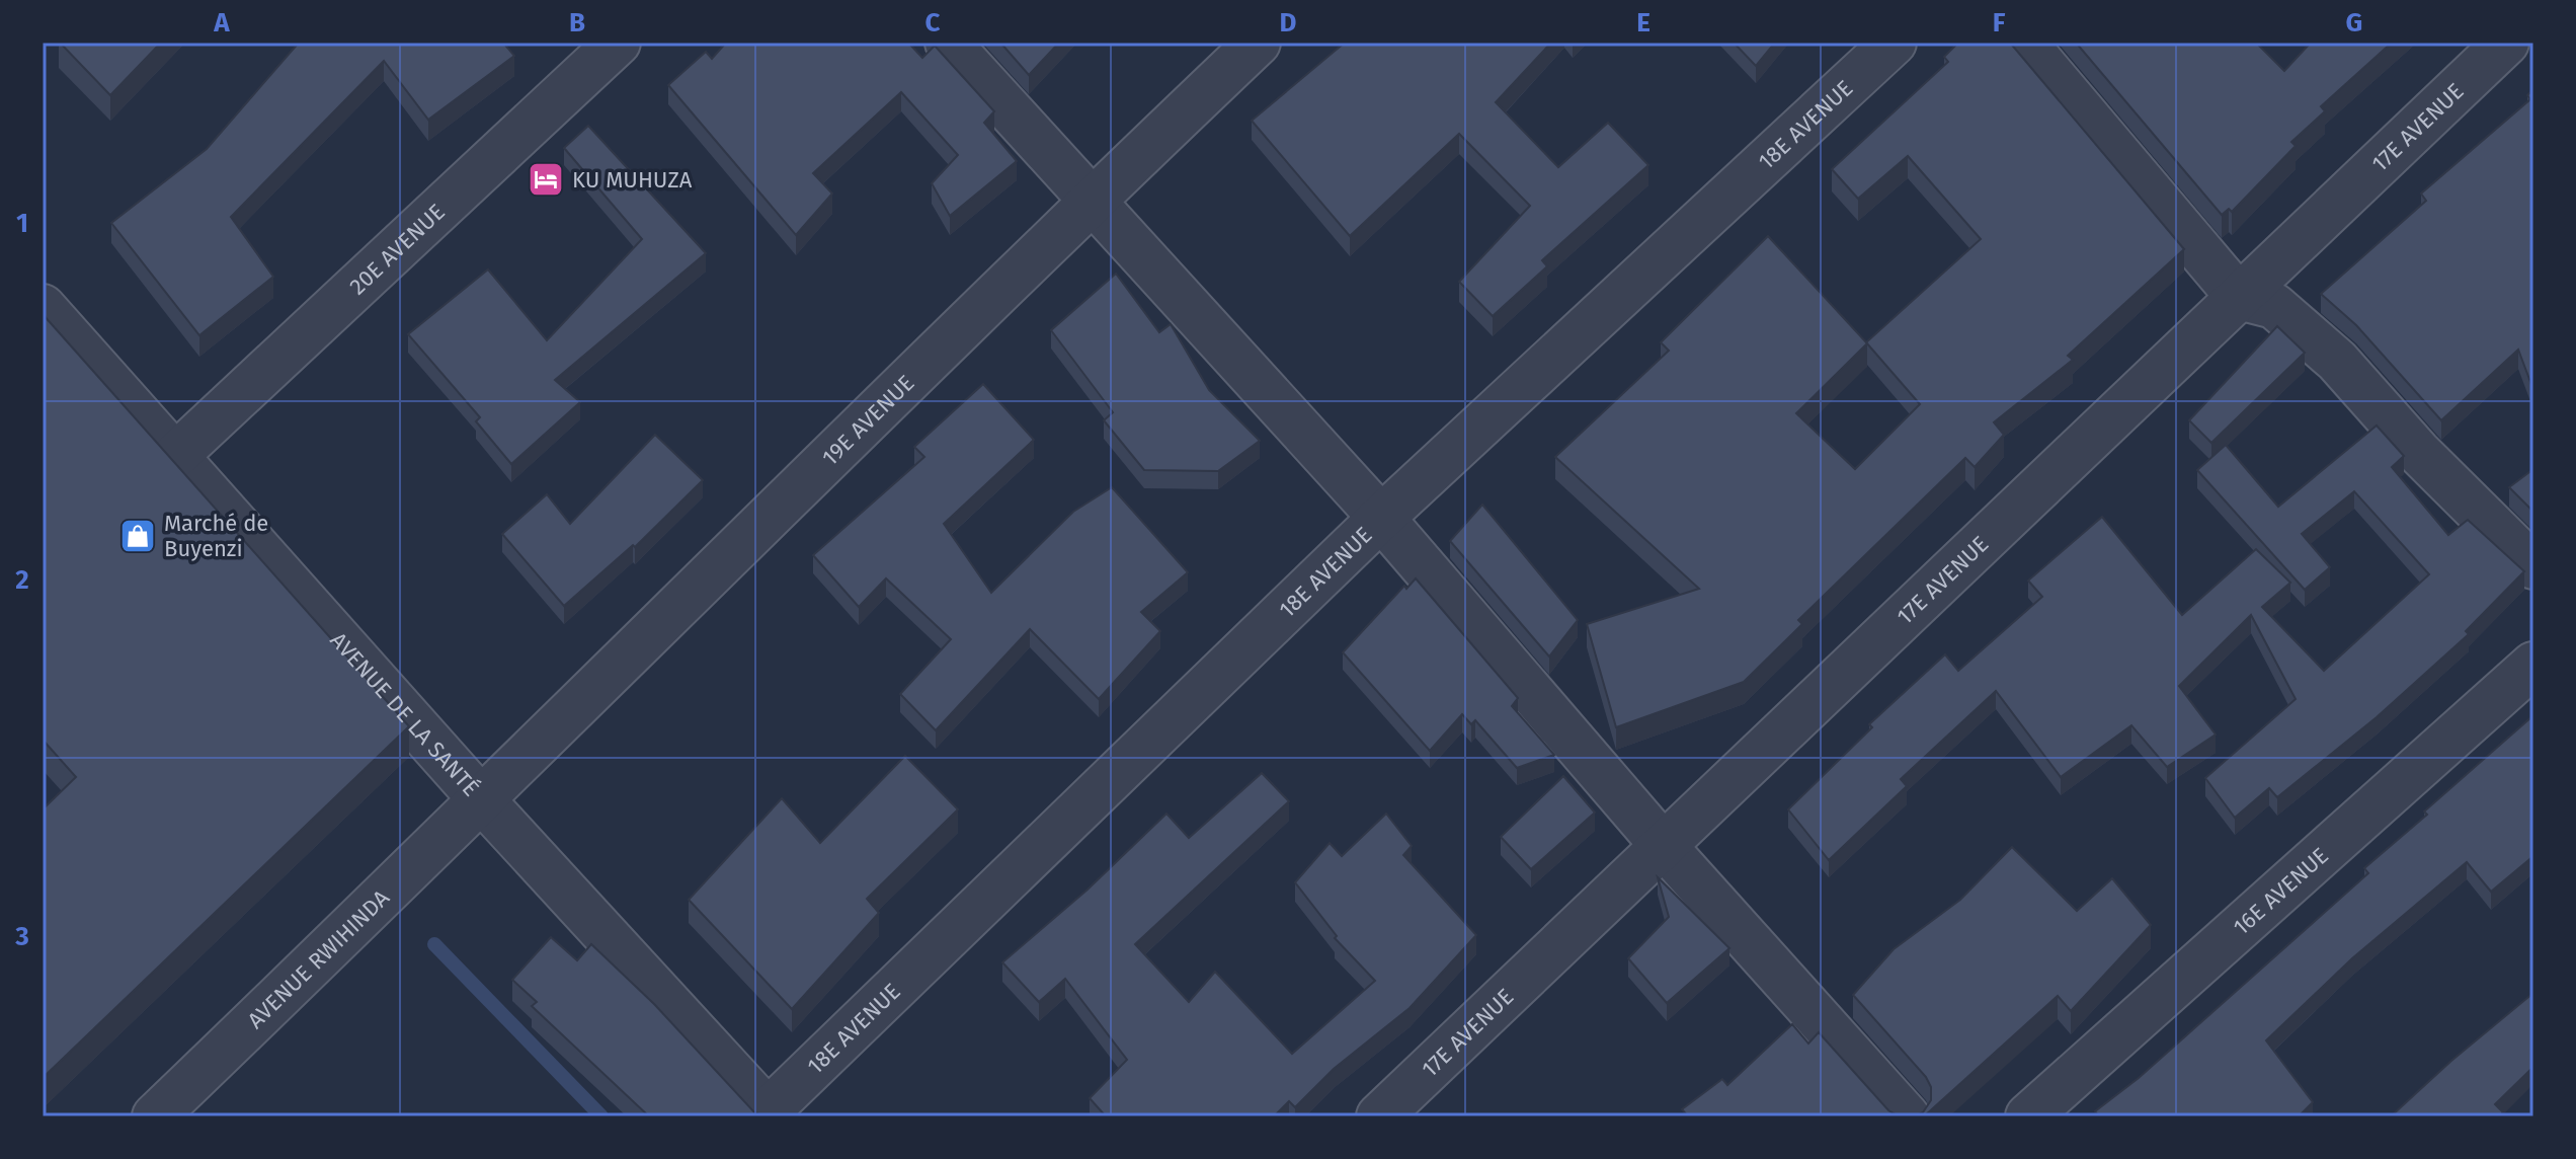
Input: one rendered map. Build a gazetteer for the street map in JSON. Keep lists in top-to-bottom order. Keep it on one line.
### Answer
{"streets":{"street":["18E AVENUE","17E AVENUE","20E AVENUE","19E AVENUE","AVENUE DE LA SANTÉ","16E AVENUE","AVENUE RWIHINDA"]},"crossings":[["18E AVENUE","AVENUE DE LA SANTÉ"],["20E AVENUE","AVENUE DE LA SANTÉ"],["19E AVENUE","AVENUE DE LA SANTÉ"],["19E AVENUE","AVENUE RWIHINDA"],["AVENUE DE LA SANTÉ","AVENUE RWIHINDA"]],"places":{"hotel":["KU MUHUZA"],"shop":["Marché de Buyenzi"]},"grid":{"columns":["A","B","C","D","E","F","G"],"rows":["1","2","3"]}}
